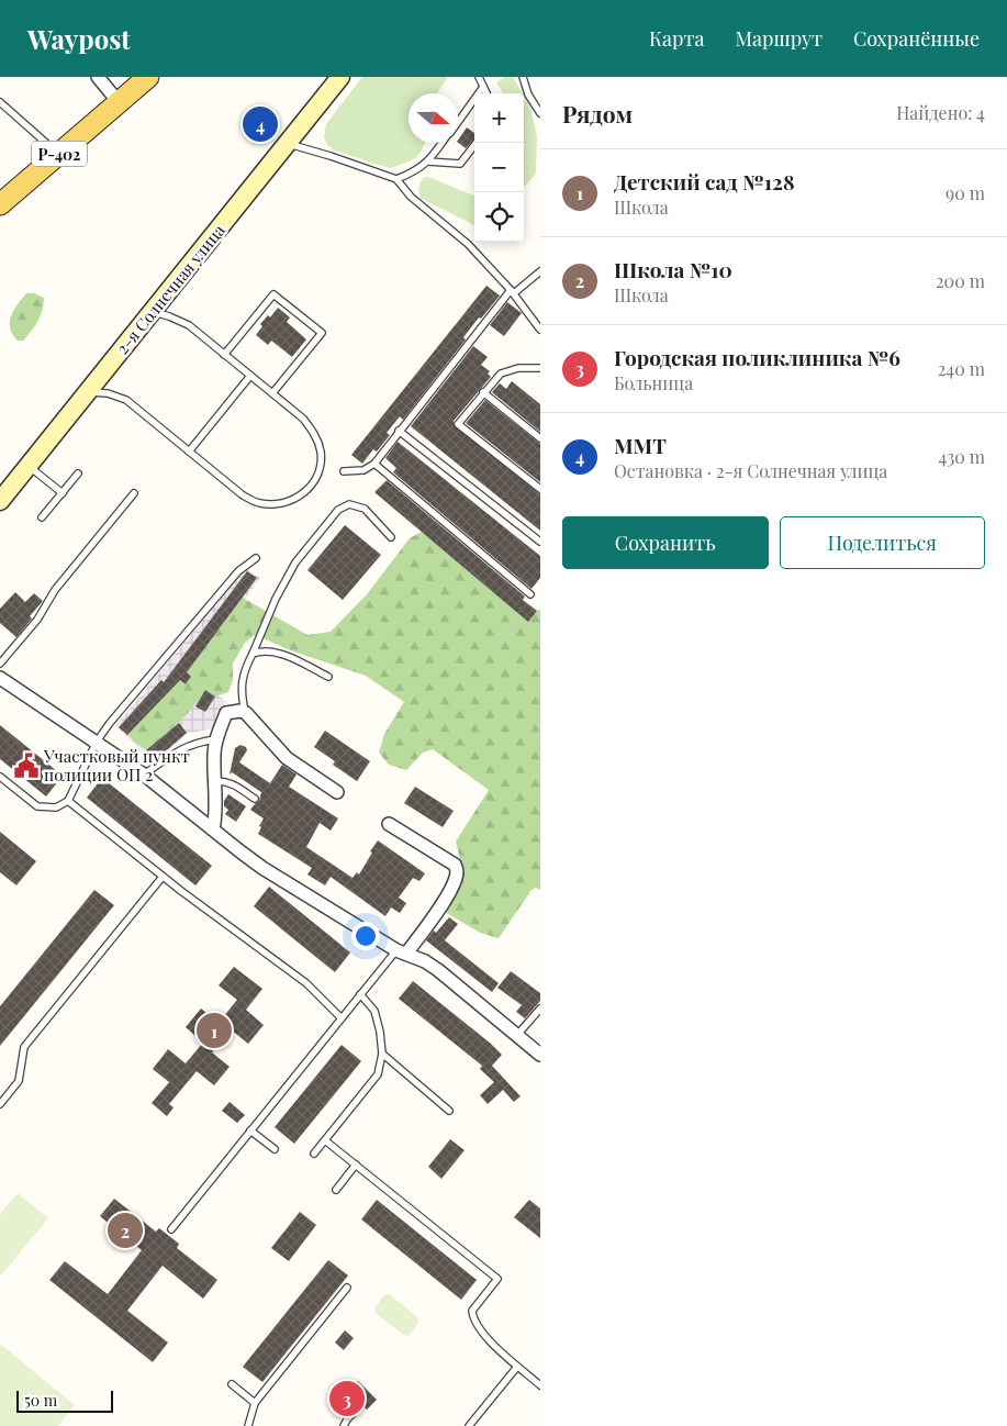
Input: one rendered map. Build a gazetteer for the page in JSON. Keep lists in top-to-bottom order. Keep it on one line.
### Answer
{"streets":{"main road":["Р-402","2-я Солнечная улица"]},"places":{"public building":["Участковый пункт полиции ОП 2"]},"scale_bar":"50 m","north":"right","page":{"header":"Waypost","nav":["Карта","Маршрут","Сохранённые"],"heading":["Рядом","Найдено: 4"],"map_buttons":["+","−"],"pins":["4","1","2","3"],"list":[{"mark":"1","name":"Детский сад №128","note":"Школа","value":"90 m"},{"mark":"2","name":"Школа №10","note":"Школа","value":"200 m"},{"mark":"3","name":"Городская поликлиника №6","note":"Больница","value":"240 m"},{"mark":"4","name":"ММТ","note":"Остановка · 2-я Солнечная улица","value":"430 m"}],"buttons":["Сохранить","Поделиться"],"scale":"50 m"}}
